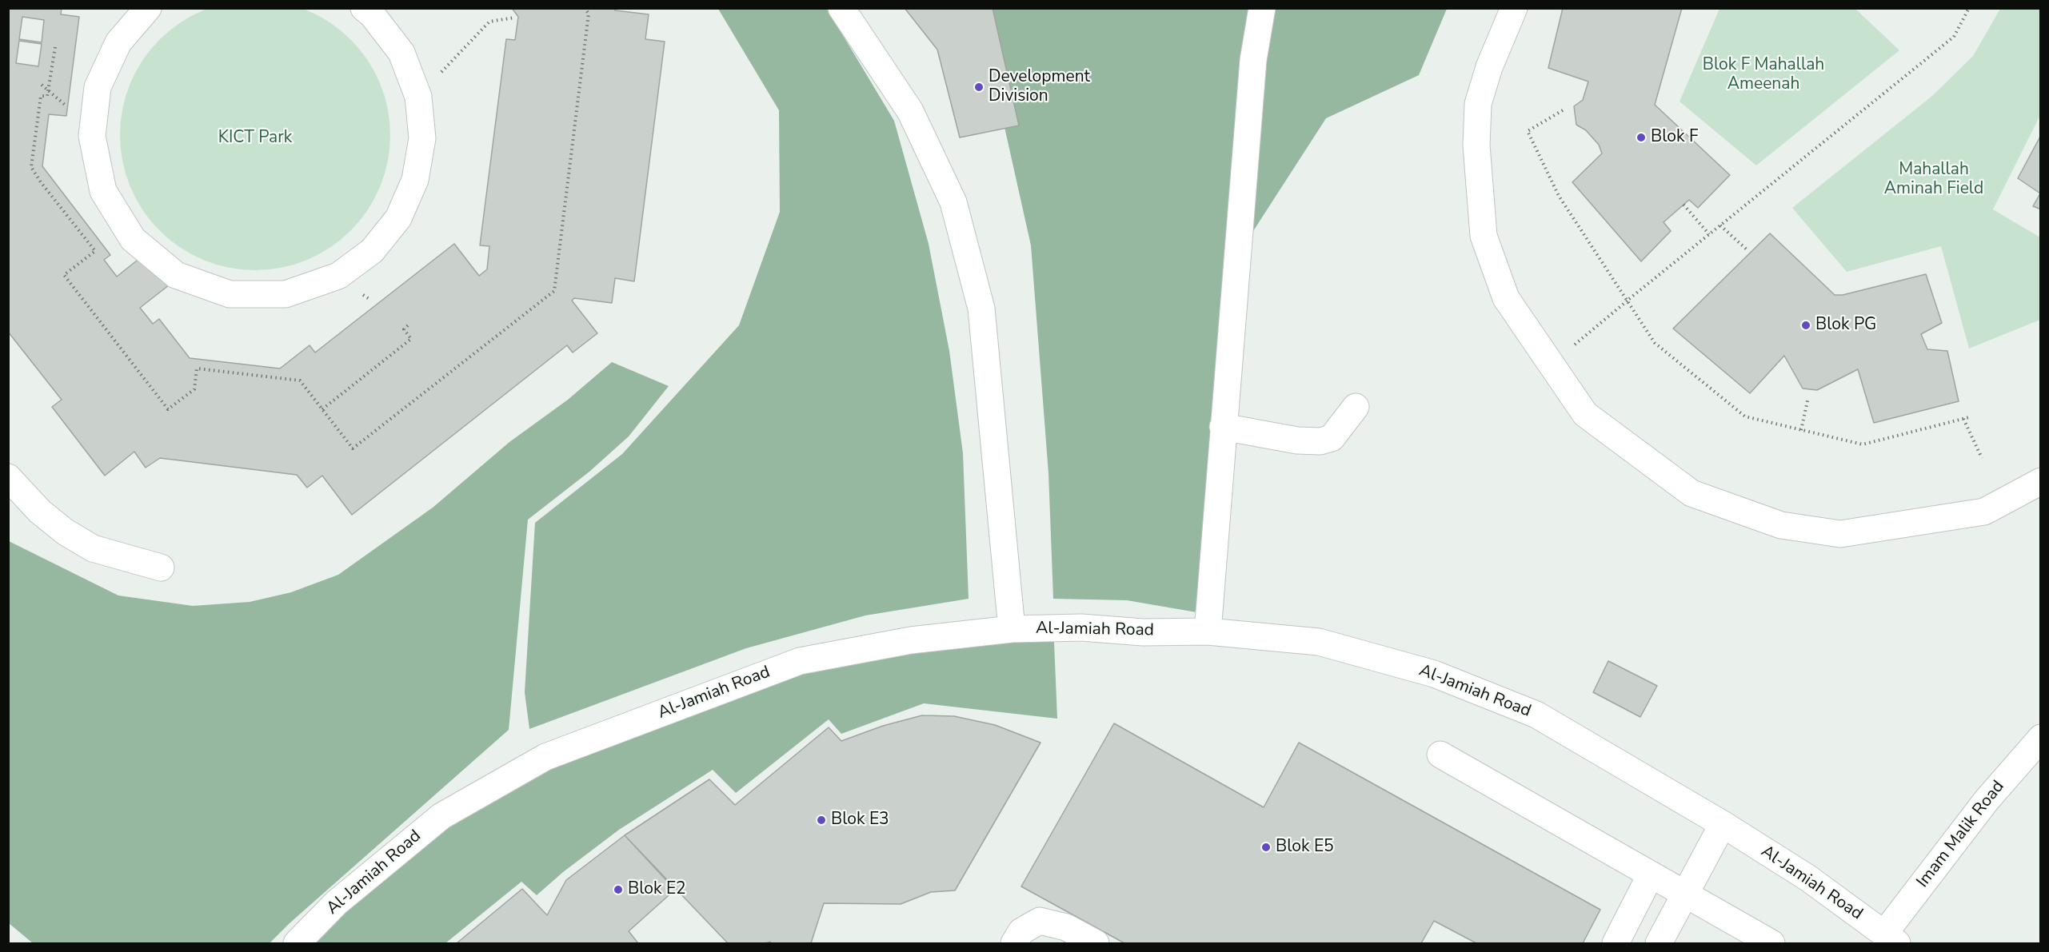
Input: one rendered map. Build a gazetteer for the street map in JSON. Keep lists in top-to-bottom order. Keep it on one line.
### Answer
{"streets":{"street":["Al-Jamiah Road","Imam Malik Road"]},"crossings":[["Al-Jamiah Road","Imam Malik Road"]],"parks":["Blok F Mahallah Ameenah","KICT Park","Mahallah Aminah Field"],"places":["Development Division","Blok F","Blok PG","Blok E3","Blok E5","Blok E2"]}
